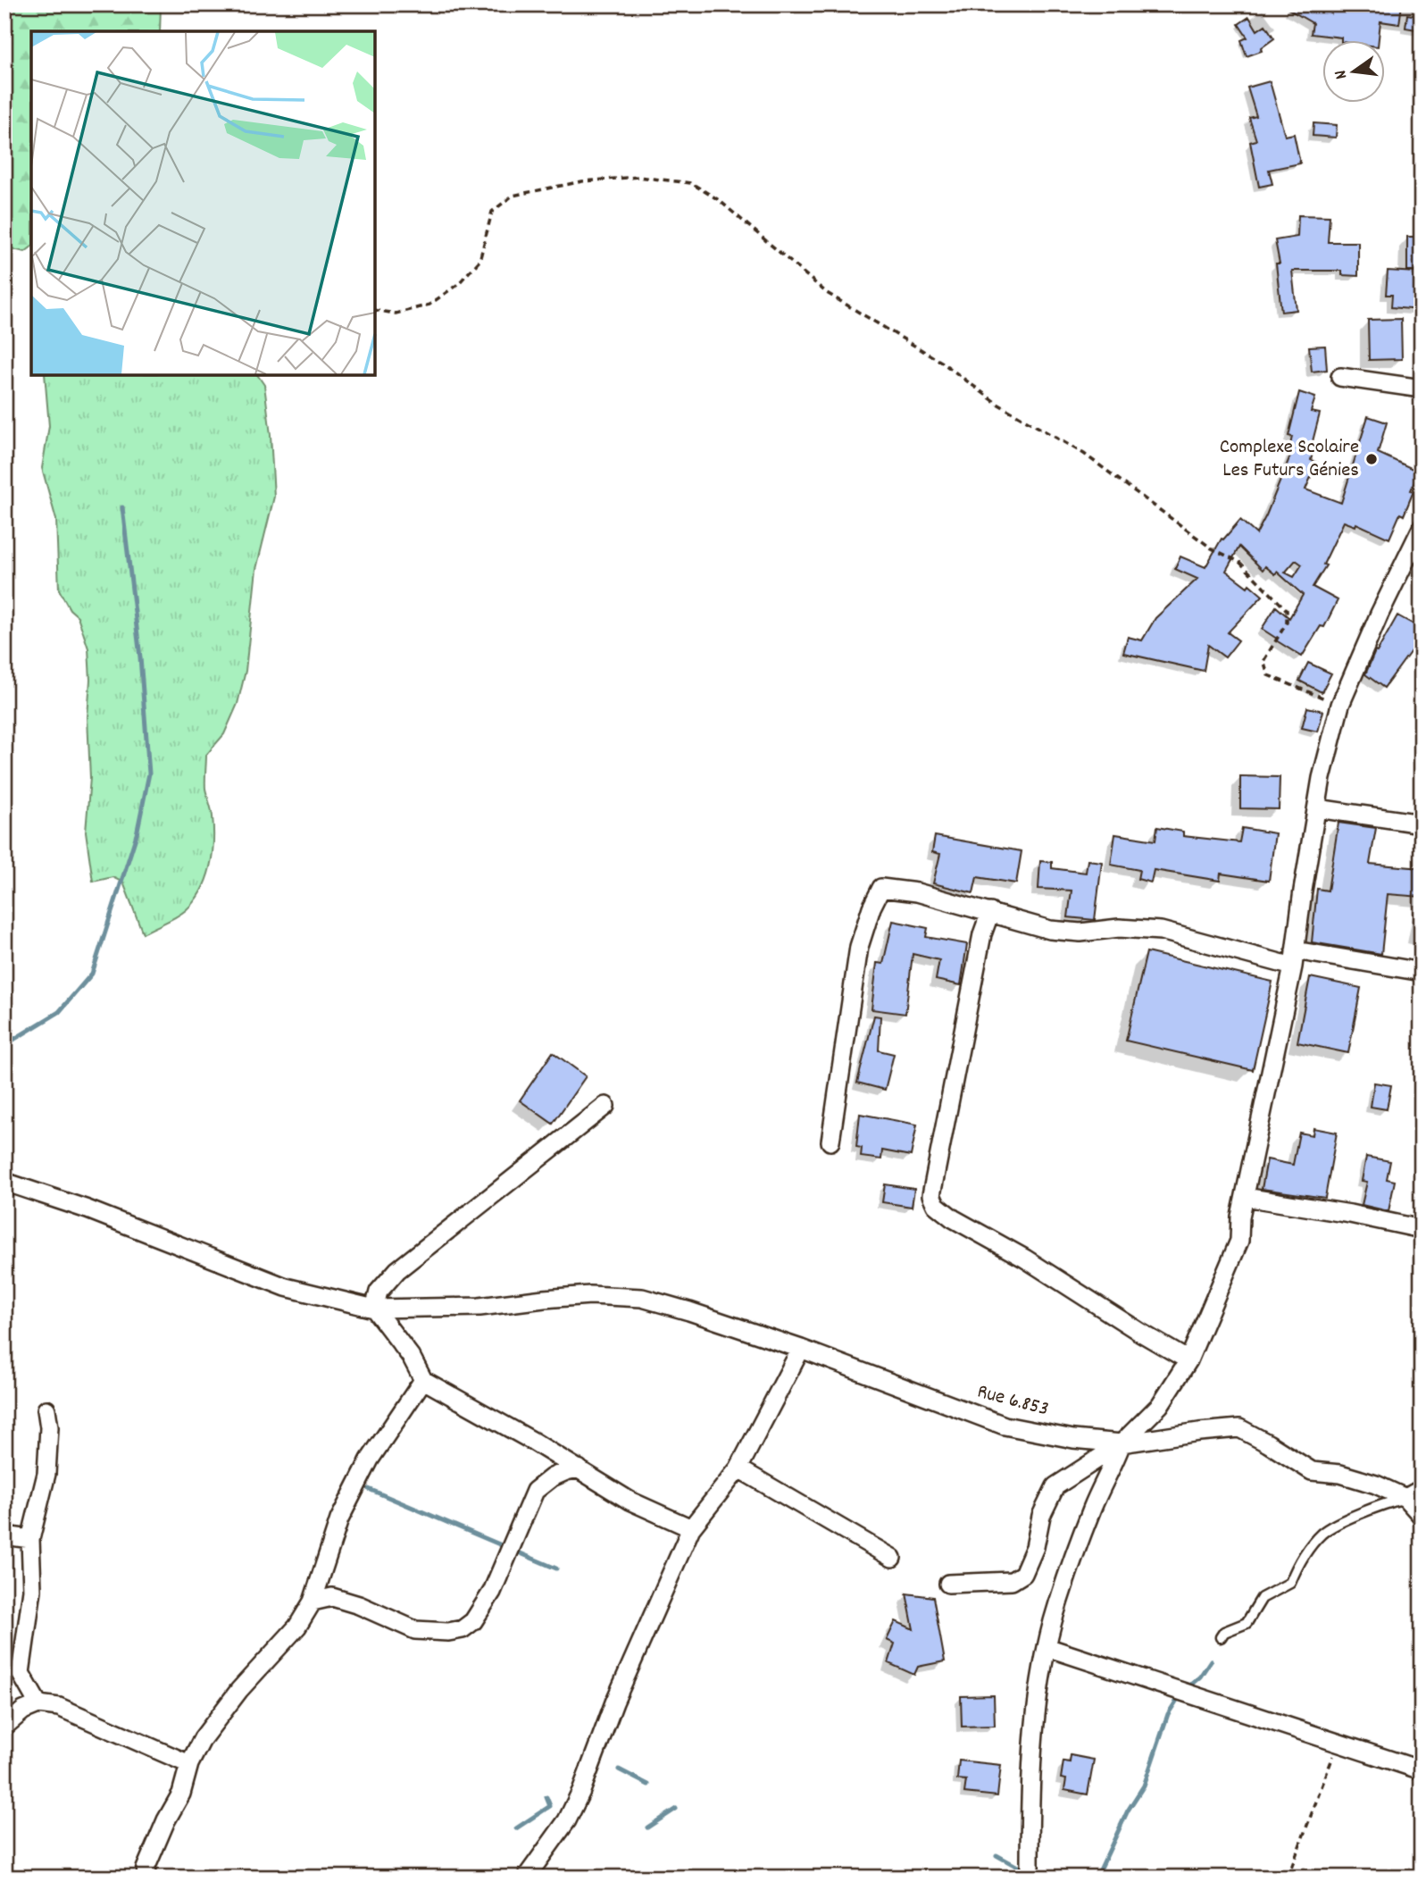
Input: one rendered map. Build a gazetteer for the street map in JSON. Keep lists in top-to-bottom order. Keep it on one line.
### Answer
{"streets":{"street":["Rue 6.853"]},"places":["Complexe Scolaire Les Futurs Génies"],"north":"left"}
